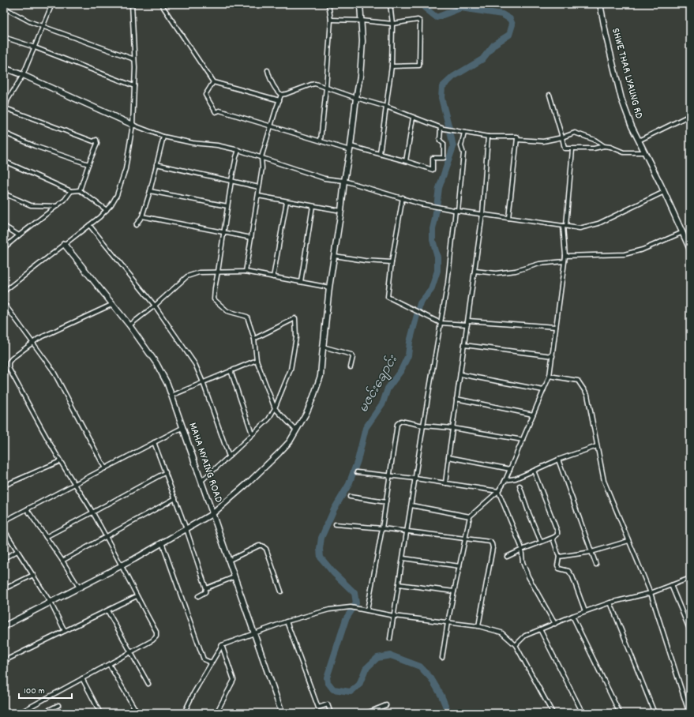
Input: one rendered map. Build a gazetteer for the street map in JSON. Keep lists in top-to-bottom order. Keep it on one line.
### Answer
{"streets":{"street":["SHWE THAR LYAUNG RD","MAHA MYAING ROAD"]},"water":["မဇင်းချောင်း"],"scale_bar":"100 m"}
